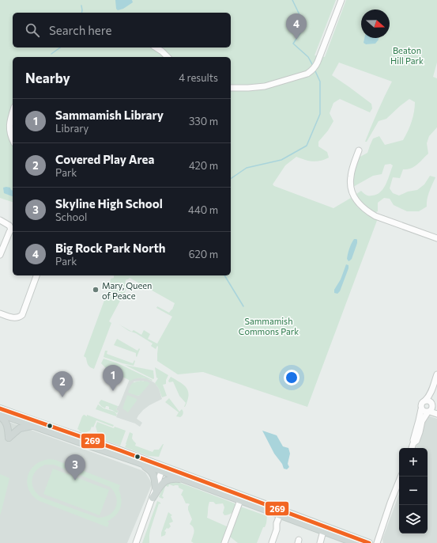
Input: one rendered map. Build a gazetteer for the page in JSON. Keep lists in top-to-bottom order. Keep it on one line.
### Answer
{"parks":["Beaton Hill Park","Sammamish Commons Park"],"places":["Mary, Queen of Peace"],"lines":["transit line 269"],"north":"right","page":{"search":"Search here","pins":["4","1","2","3"],"heading":["Nearby","4 results"],"list":[{"mark":"1","name":"Sammamish Library","note":"Library","value":"330 m"},{"mark":"2","name":"Covered Play Area","note":"Park","value":"420 m"},{"mark":"3","name":"Skyline High School","note":"School","value":"440 m"},{"mark":"4","name":"Big Rock Park North","note":"Park","value":"620 m"}],"map_buttons":["+","−"]}}
